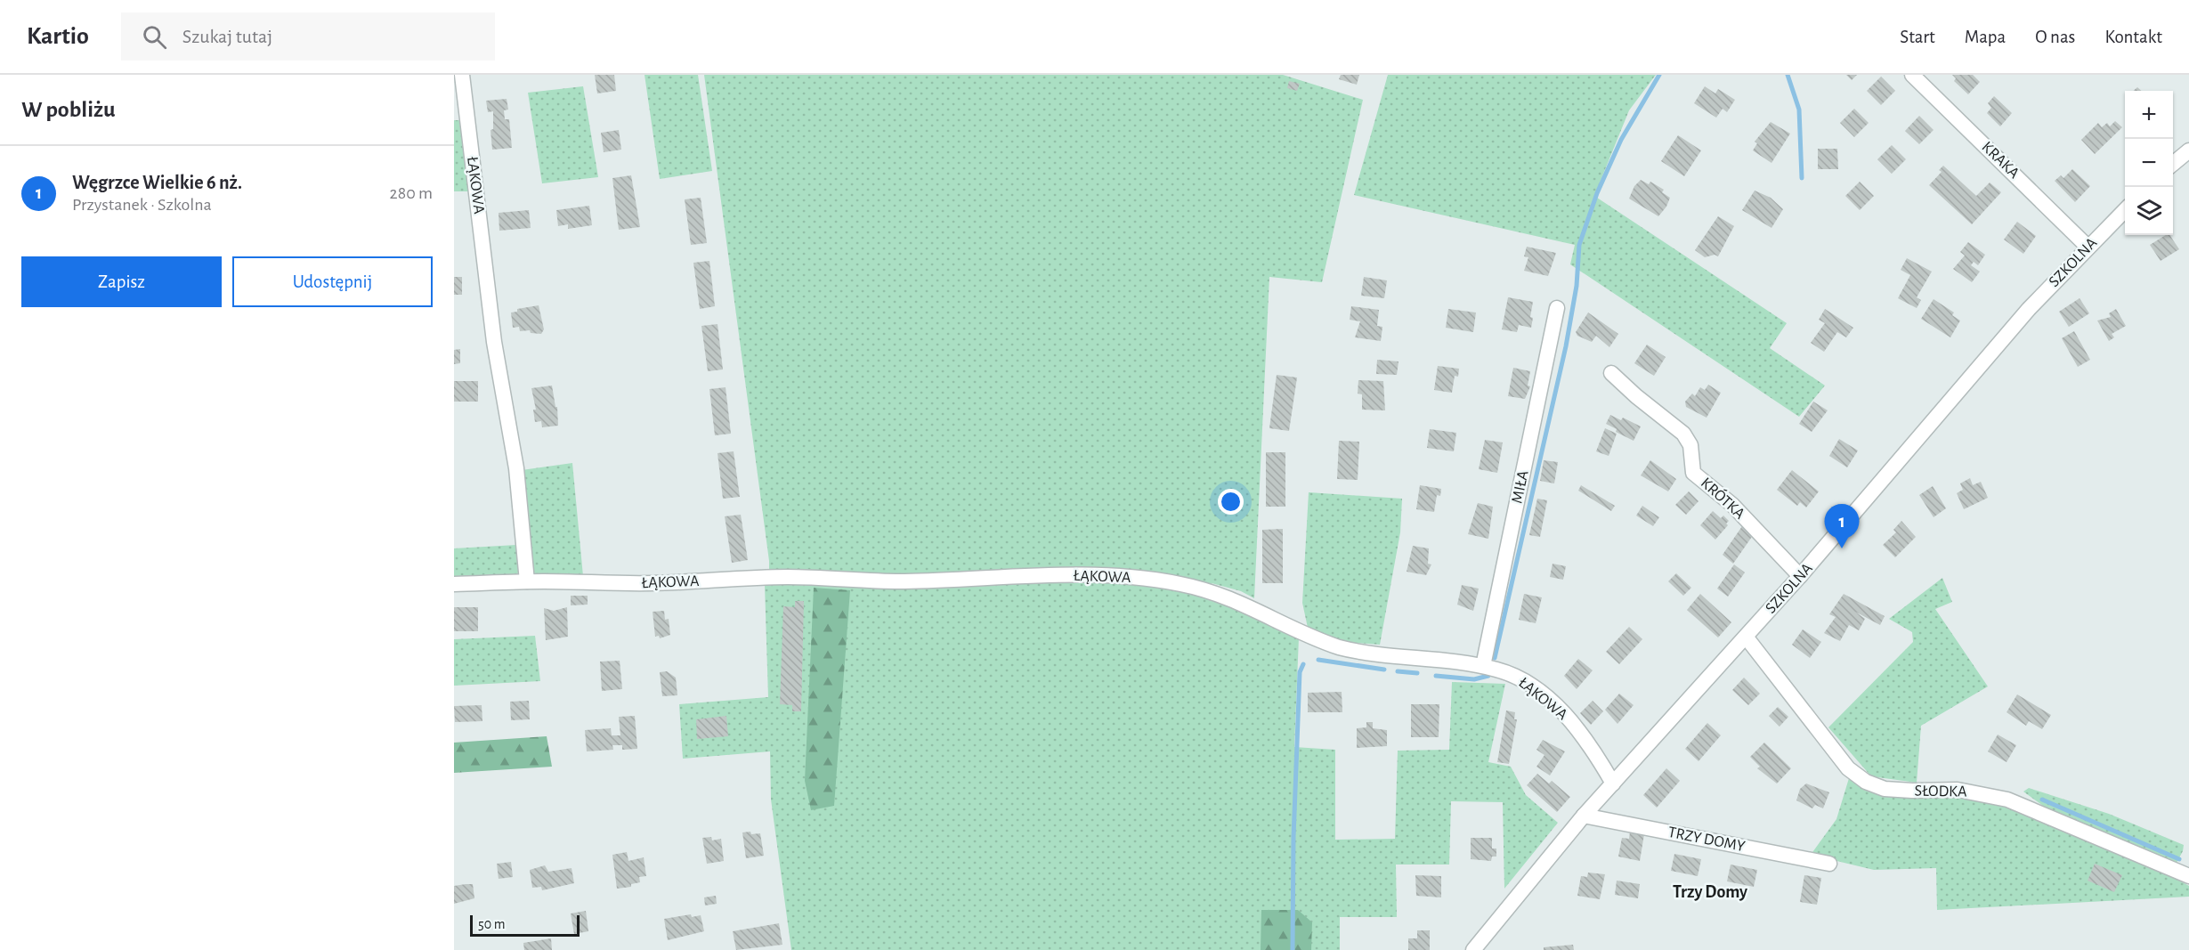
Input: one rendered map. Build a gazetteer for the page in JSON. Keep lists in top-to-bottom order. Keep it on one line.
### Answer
{"streets":{"street":["KRAKA","ŁĄKOWA","SZKOLNA","MIŁA","KRÓTKA","SŁODKA","TRZY DOMY"]},"crossings":[["KRAKA","SZKOLNA"],["ŁĄKOWA","SZKOLNA"],["ŁĄKOWA","MIŁA"],["SZKOLNA","KRÓTKA"],["SZKOLNA","SŁODKA"],["SZKOLNA","TRZY DOMY"]],"districts":["Trzy Domy"],"scale_bar":"50 m","page":{"header":"Kartio","search":"Szukaj tutaj","nav":["Start","Mapa","O nas","Kontakt"],"heading":"W pobliżu","map_buttons":["+","−"],"list":[{"mark":"1","name":"Węgrzce Wielkie 6 nż.","note":"Przystanek · Szkolna","value":"280 m"}],"buttons":["Zapisz","Udostępnij"],"pins":"1","scale":"50 m"}}
